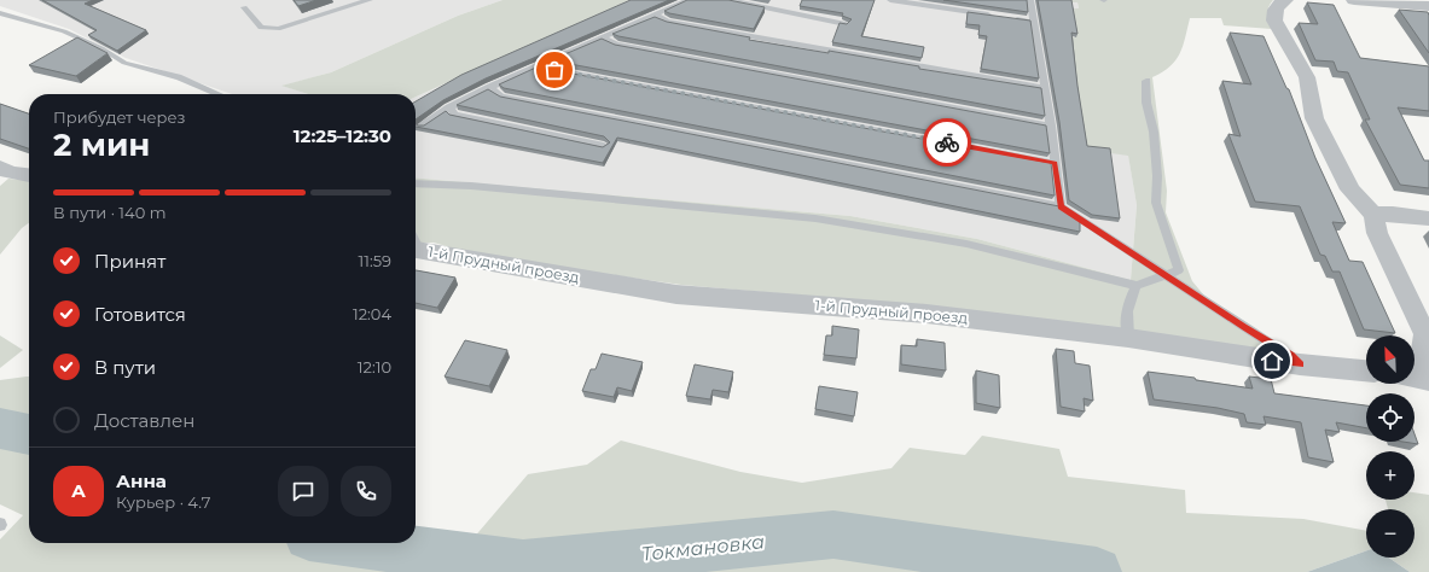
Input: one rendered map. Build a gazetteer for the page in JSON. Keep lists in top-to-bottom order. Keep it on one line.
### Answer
{"streets":{"street":["1-й Прудный проезд"]},"water":["Токмановка"],"north":"top left","page":{"heading":["2 мин","Прибудет через","12:25–12:30"],"panel":["Анна","Курьер · 4.7"],"bar":"В пути · 140 m","list":[["Принят","11:59"],["Готовится","12:04"],["В пути","12:10"],"Доставлен"],"map_buttons":["+","−"],"round":"А"}}
